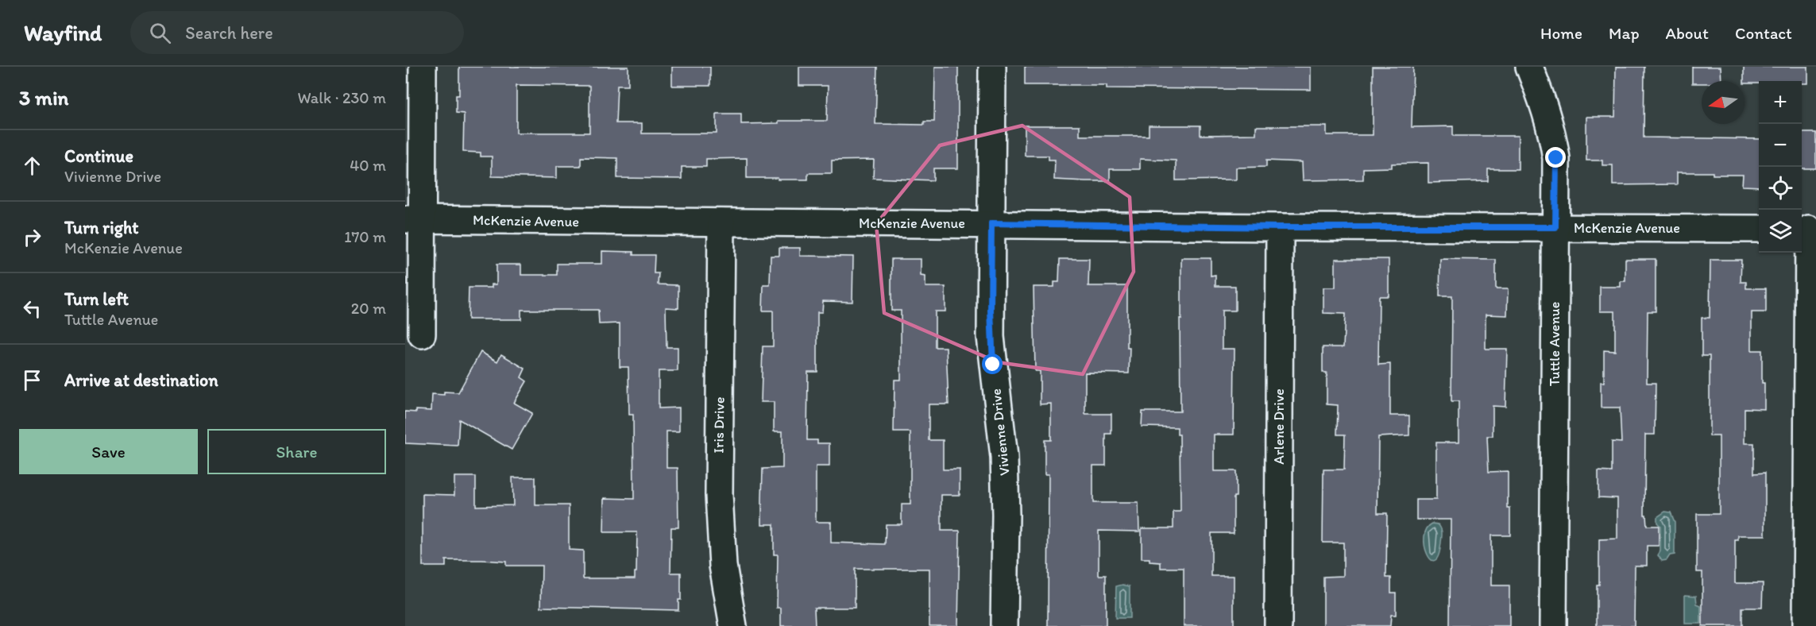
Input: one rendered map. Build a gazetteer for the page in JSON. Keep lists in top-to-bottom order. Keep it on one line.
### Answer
{"streets":{"street":["McKenzie Avenue","Tuttle Avenue","Iris Drive","Arlene Drive","Vivienne Drive"]},"crossings":[["McKenzie Avenue","Tuttle Avenue"],["McKenzie Avenue","Iris Drive"],["McKenzie Avenue","Arlene Drive"],["McKenzie Avenue","Vivienne Drive"]],"north":"left","page":{"header":"Wayfind","search":"Search here","nav":["Home","Map","About","Contact"],"heading":["3 min","Walk · 230 m"],"map_buttons":["+","−"],"list":[["Continue","Vivienne Drive","40 m"],["Turn right","McKenzie Avenue","170 m"],["Turn left","Tuttle Avenue","20 m"],"Arrive at destination"],"buttons":["Save","Share"]}}
